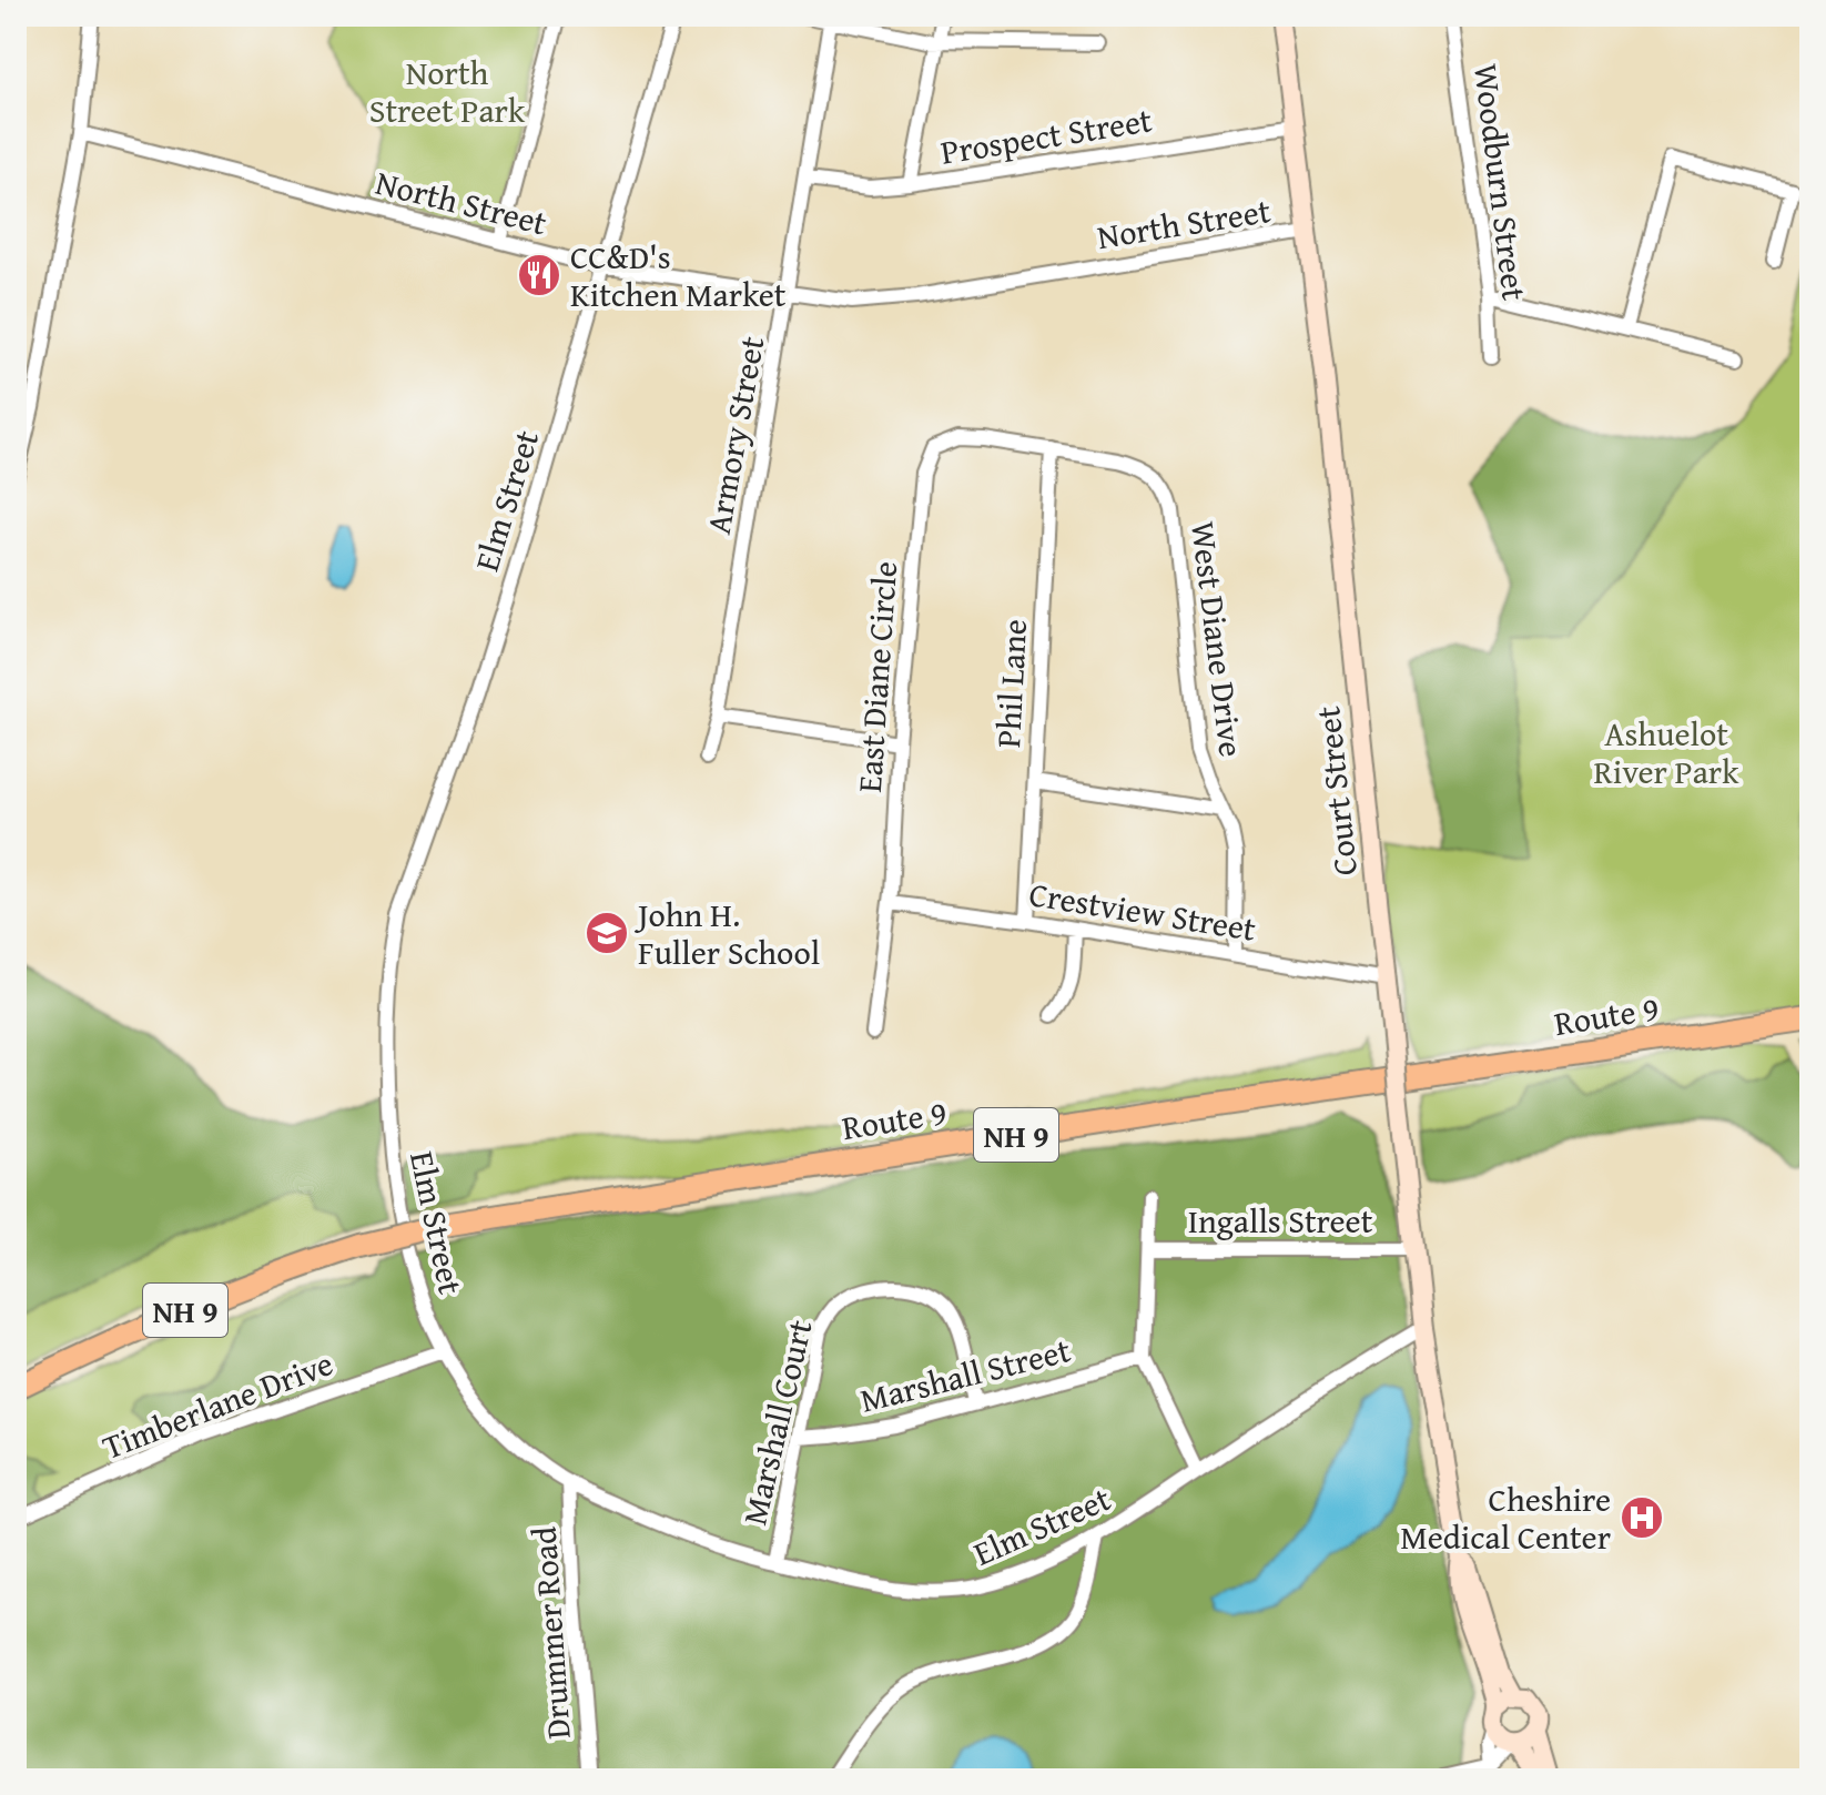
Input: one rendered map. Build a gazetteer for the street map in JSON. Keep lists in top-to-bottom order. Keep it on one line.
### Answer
{"streets":{"highway":["Route 9","NH 9"],"main road":["Court Street"],"street":["Prospect Street","Woodburn Street","North Street","Armory Street","Elm Street","West Diane Drive","East Diane Circle","Phil Lane","Crestview Street","Ingalls Street","Marshall Street","Timberlane Drive","Marshall Court","Drummer Road"]},"crossings":[["Prospect Street","Armory Street"],["Prospect Street","Court Street"],["North Street","Armory Street"],["North Street","Elm Street"],["North Street","Court Street"],["Elm Street","Court Street"],["Elm Street","Timberlane Drive"],["Elm Street","Marshall Court"],["Elm Street","Drummer Road"],["West Diane Drive","East Diane Circle"],["West Diane Drive","Phil Lane"],["West Diane Drive","Crestview Street"],["East Diane Circle","Phil Lane"],["East Diane Circle","Crestview Street"],["Phil Lane","Crestview Street"],["Court Street","Crestview Street"],["Court Street","Ingalls Street"],["Marshall Street","Marshall Court"]],"parks":["North Street Park","Ashuelot River Park"],"places":{"restaurant":["CC&D's Kitchen Market"],"school or university":["John H. Fuller School"],"hospital":["Cheshire Medical Center"]}}
